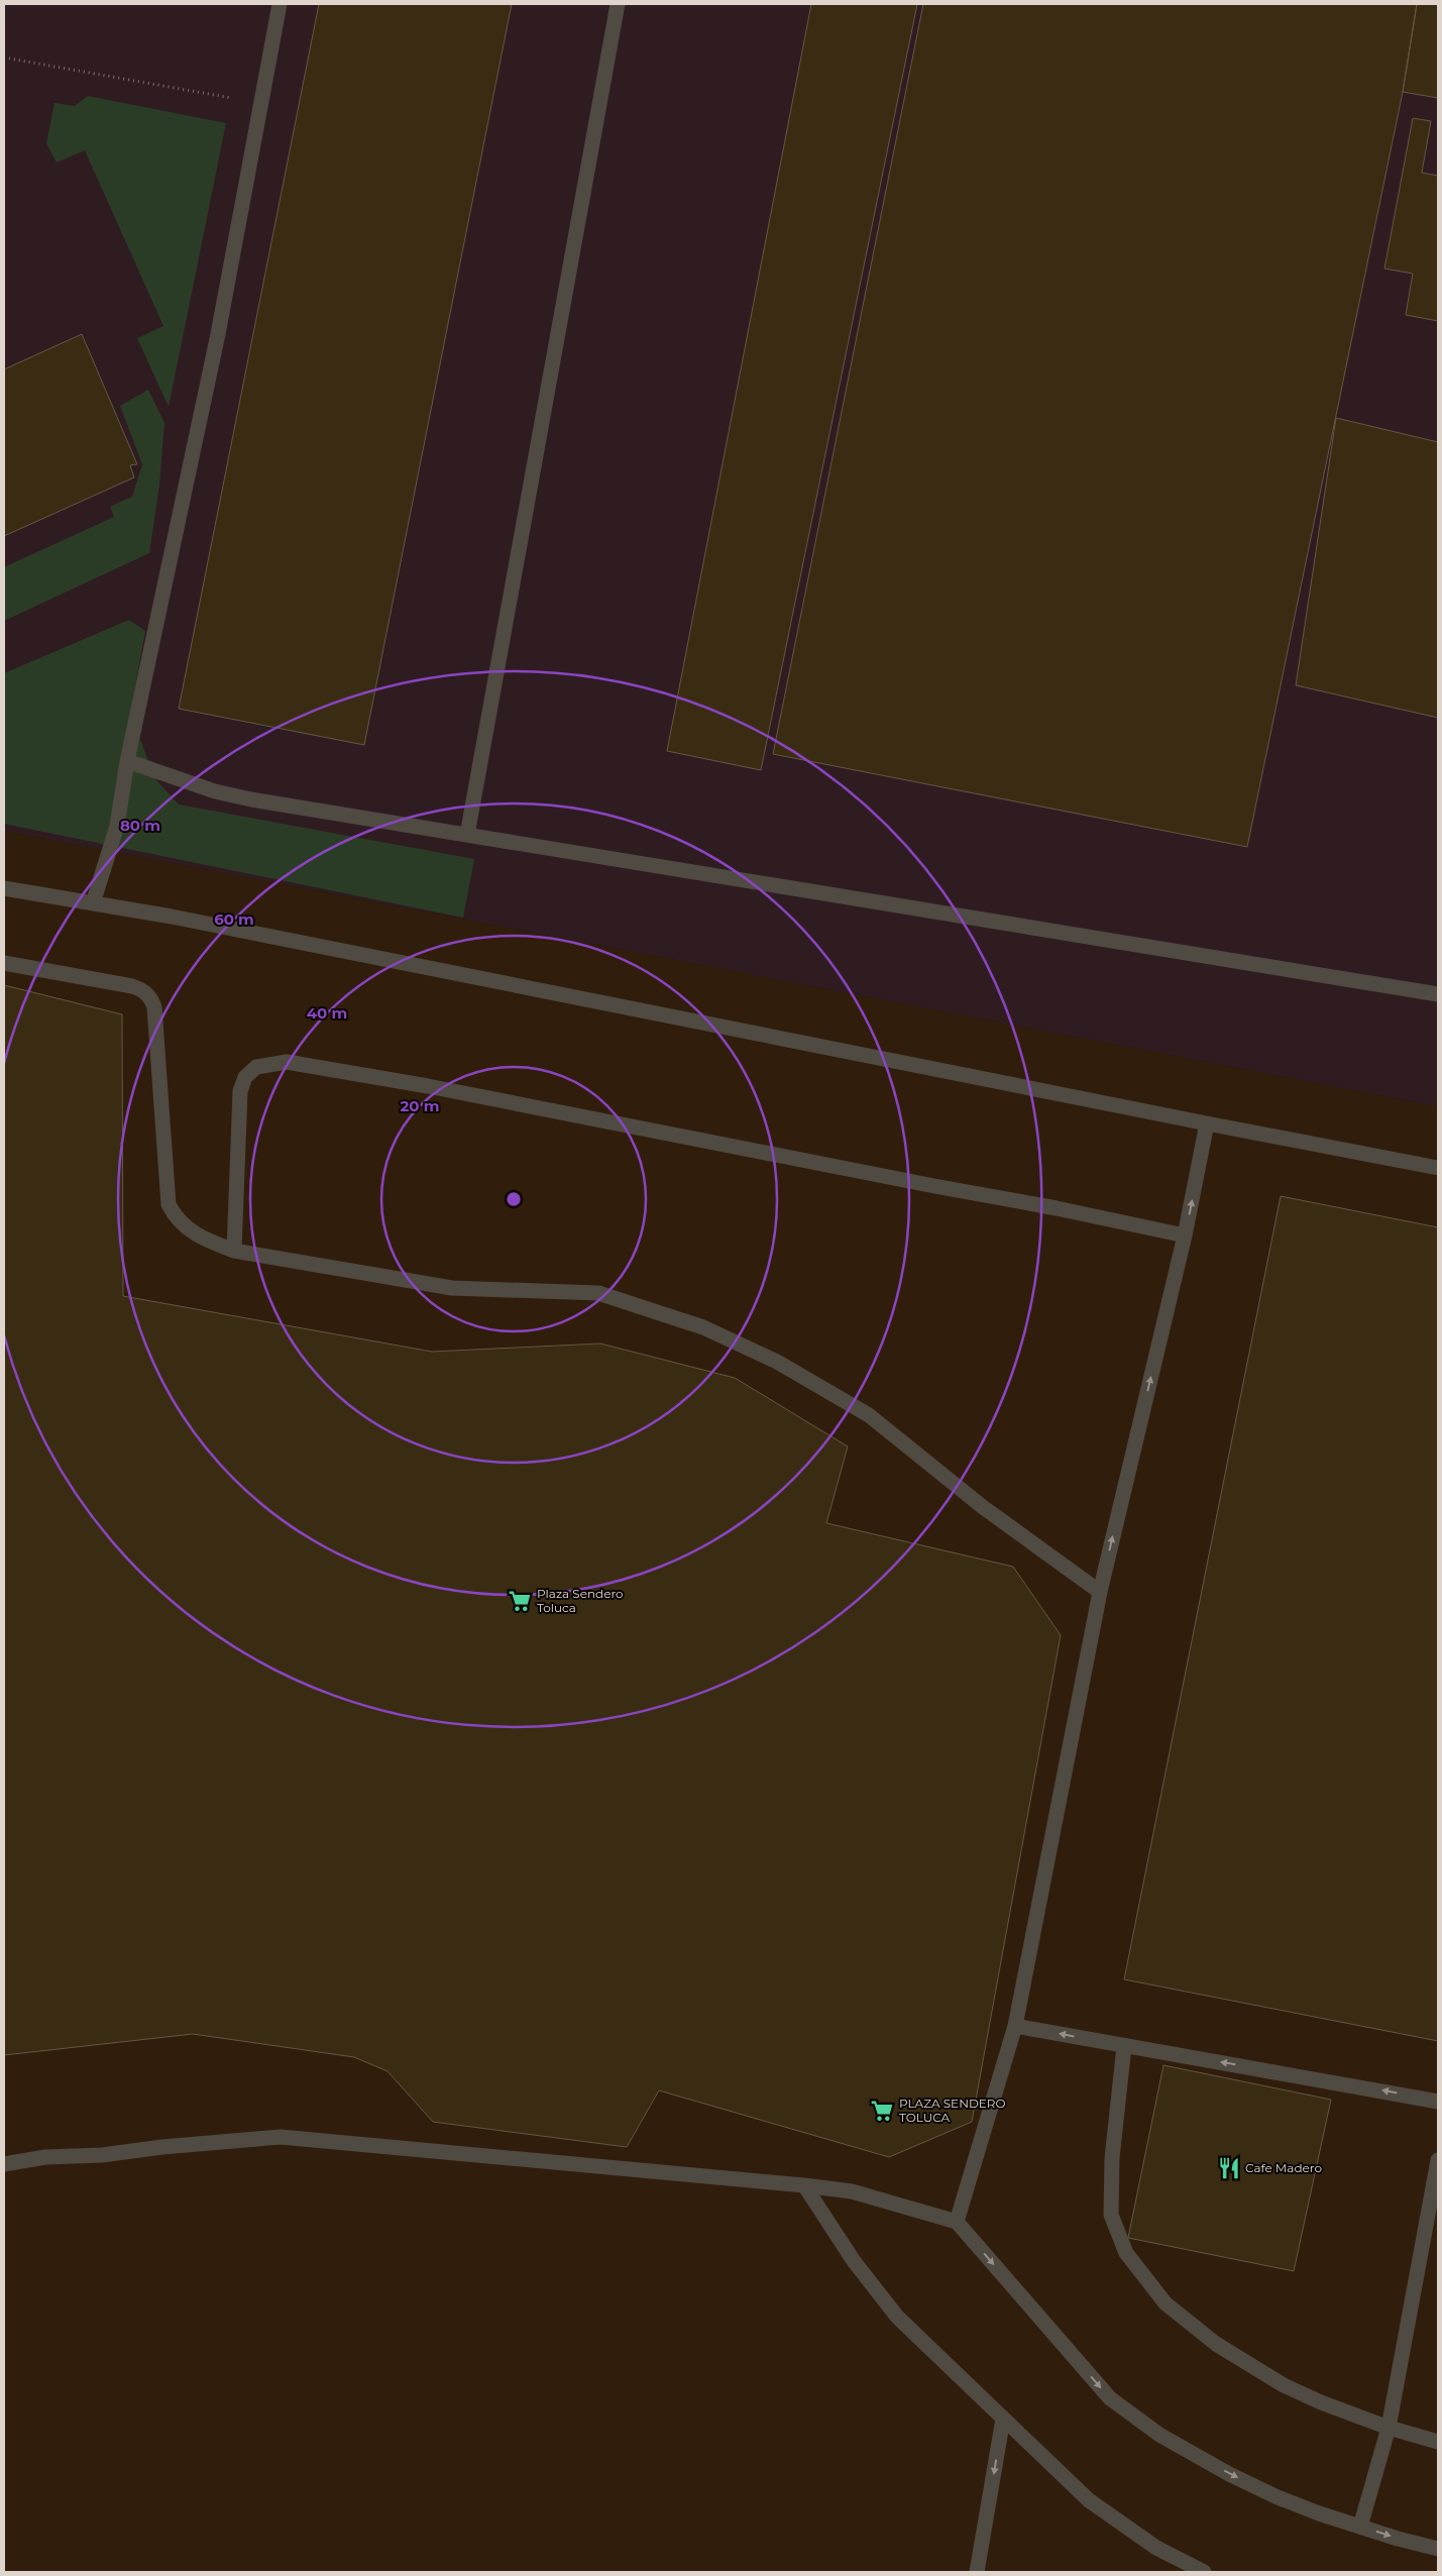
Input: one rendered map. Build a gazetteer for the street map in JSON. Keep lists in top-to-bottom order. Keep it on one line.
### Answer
{"places":{"supermarket":["Plaza Sendero Toluca","PLAZA SENDERO TOLUCA"],"restaurant":["Cafe Madero"]},"rings":["80 m","60 m","40 m","20 m"]}
